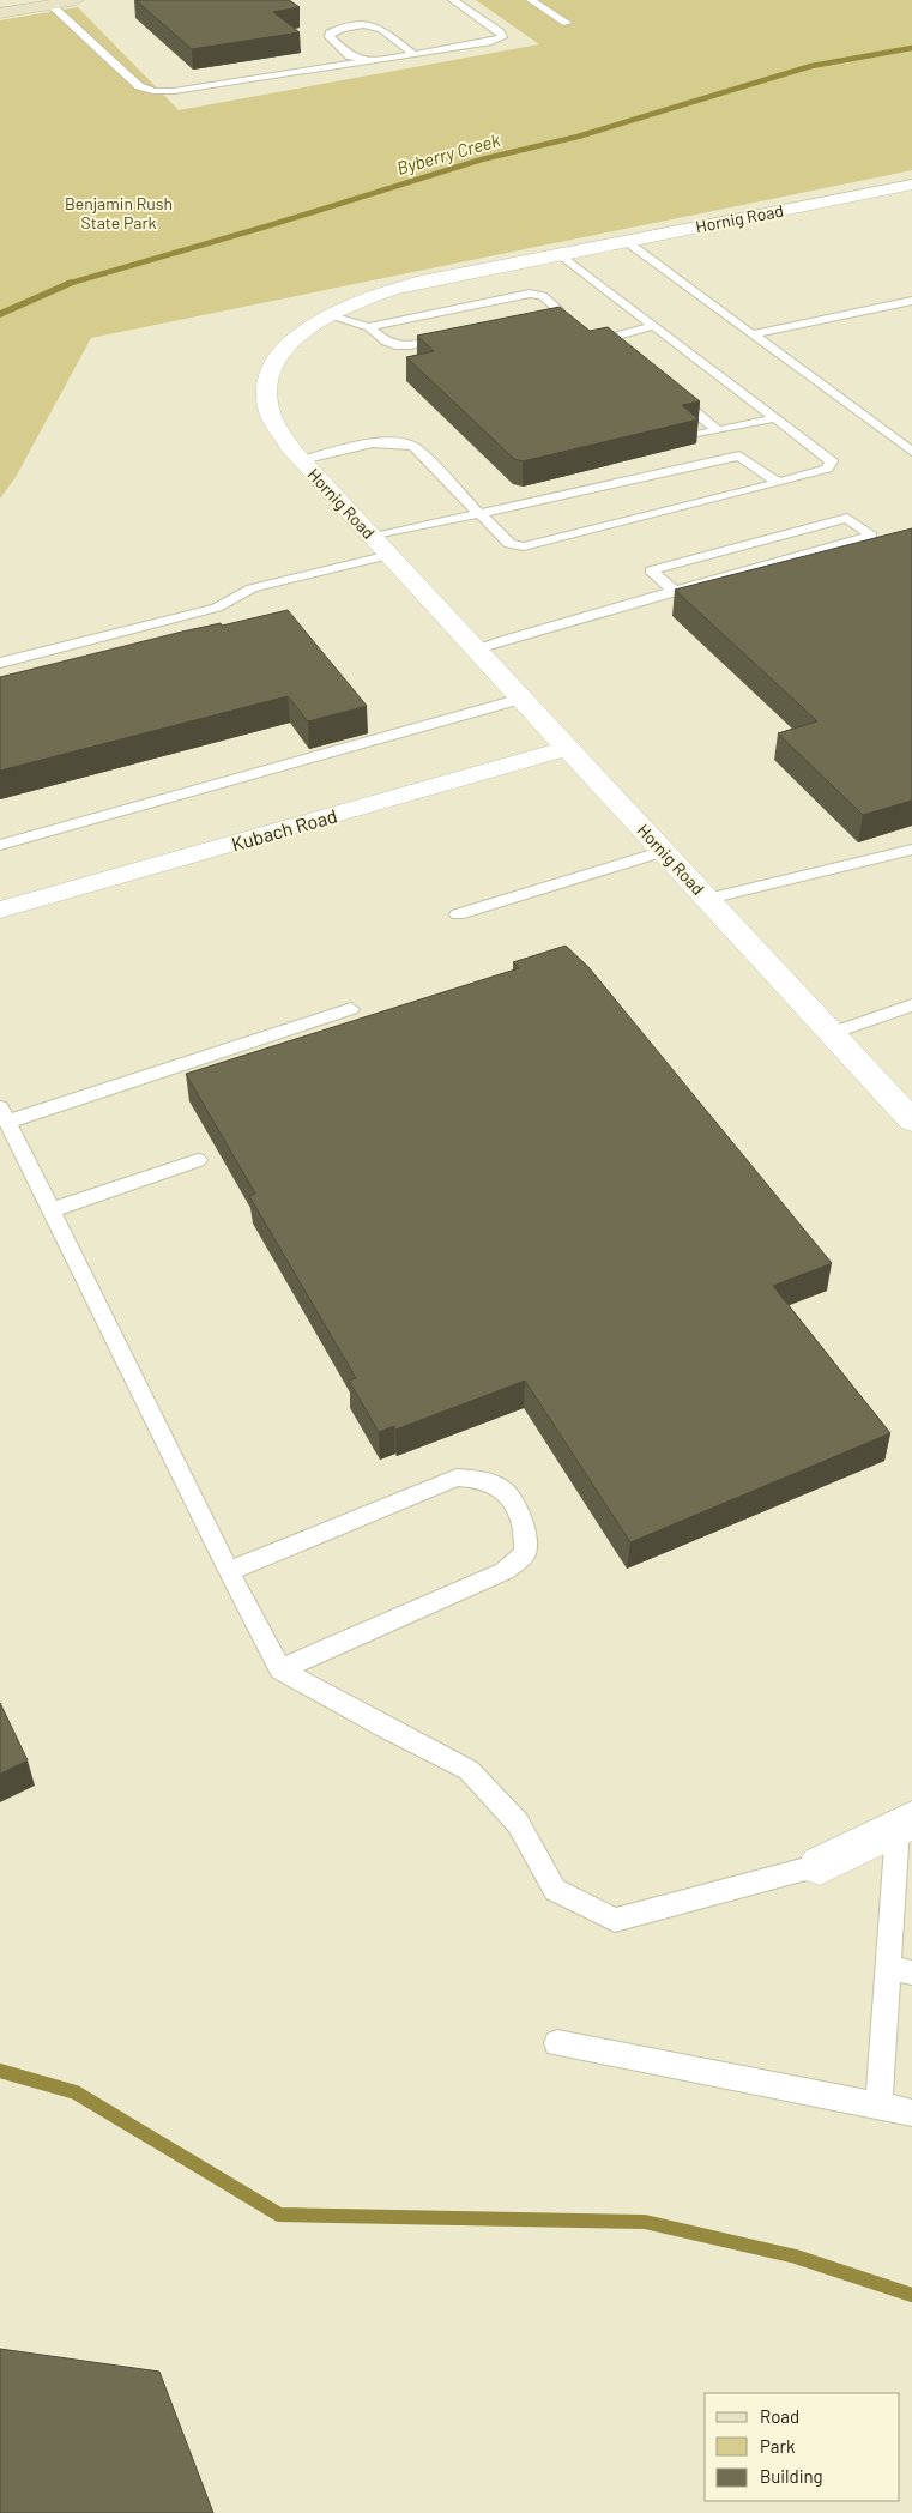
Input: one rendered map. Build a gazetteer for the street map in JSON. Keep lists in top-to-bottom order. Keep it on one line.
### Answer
{"streets":{"street":["Hornig Road","Kubach Road"]},"crossings":[["Hornig Road","Kubach Road"]],"water":["Byberry Creek"],"parks":["Benjamin Rush State Park"],"legend":["Road","Park","Building"]}
